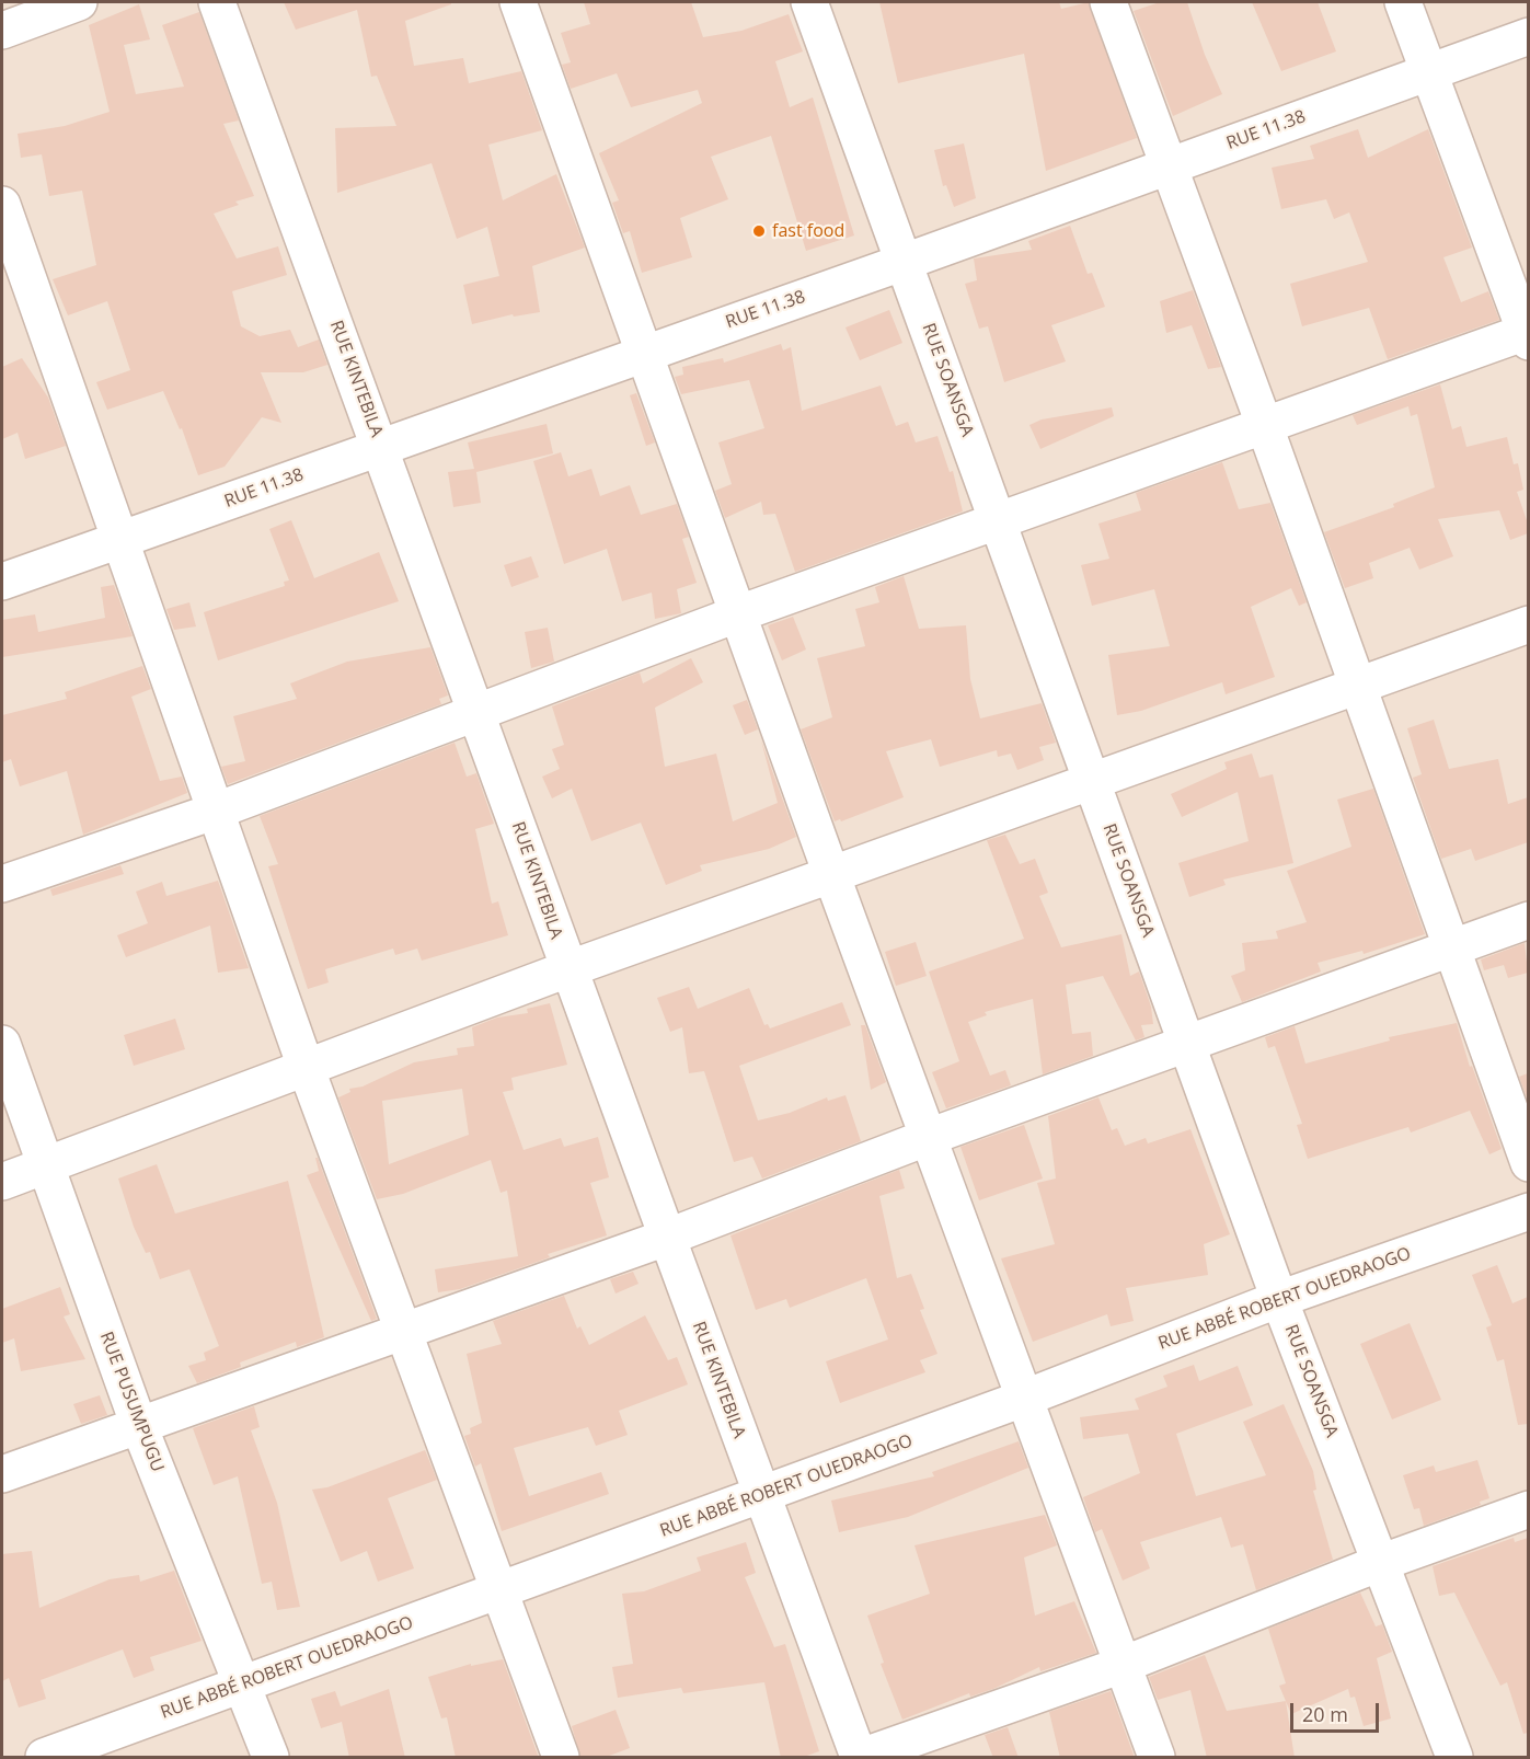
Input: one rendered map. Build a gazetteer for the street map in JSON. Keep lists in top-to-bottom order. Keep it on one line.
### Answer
{"streets":{"street":["RUE 11.38","RUE KINTEBILA","RUE SOANSGA","RUE ABBÉ ROBERT OUEDRAOGO","RUE PUSUMPUGU"]},"crossings":[["RUE 11.38","RUE KINTEBILA"],["RUE 11.38","RUE SOANSGA"],["RUE KINTEBILA","RUE ABBÉ ROBERT OUEDRAOGO"],["RUE SOANSGA","RUE ABBÉ ROBERT OUEDRAOGO"],["RUE ABBÉ ROBERT OUEDRAOGO","RUE PUSUMPUGU"]],"places":["fast food"],"scale_bar":"20 m"}
